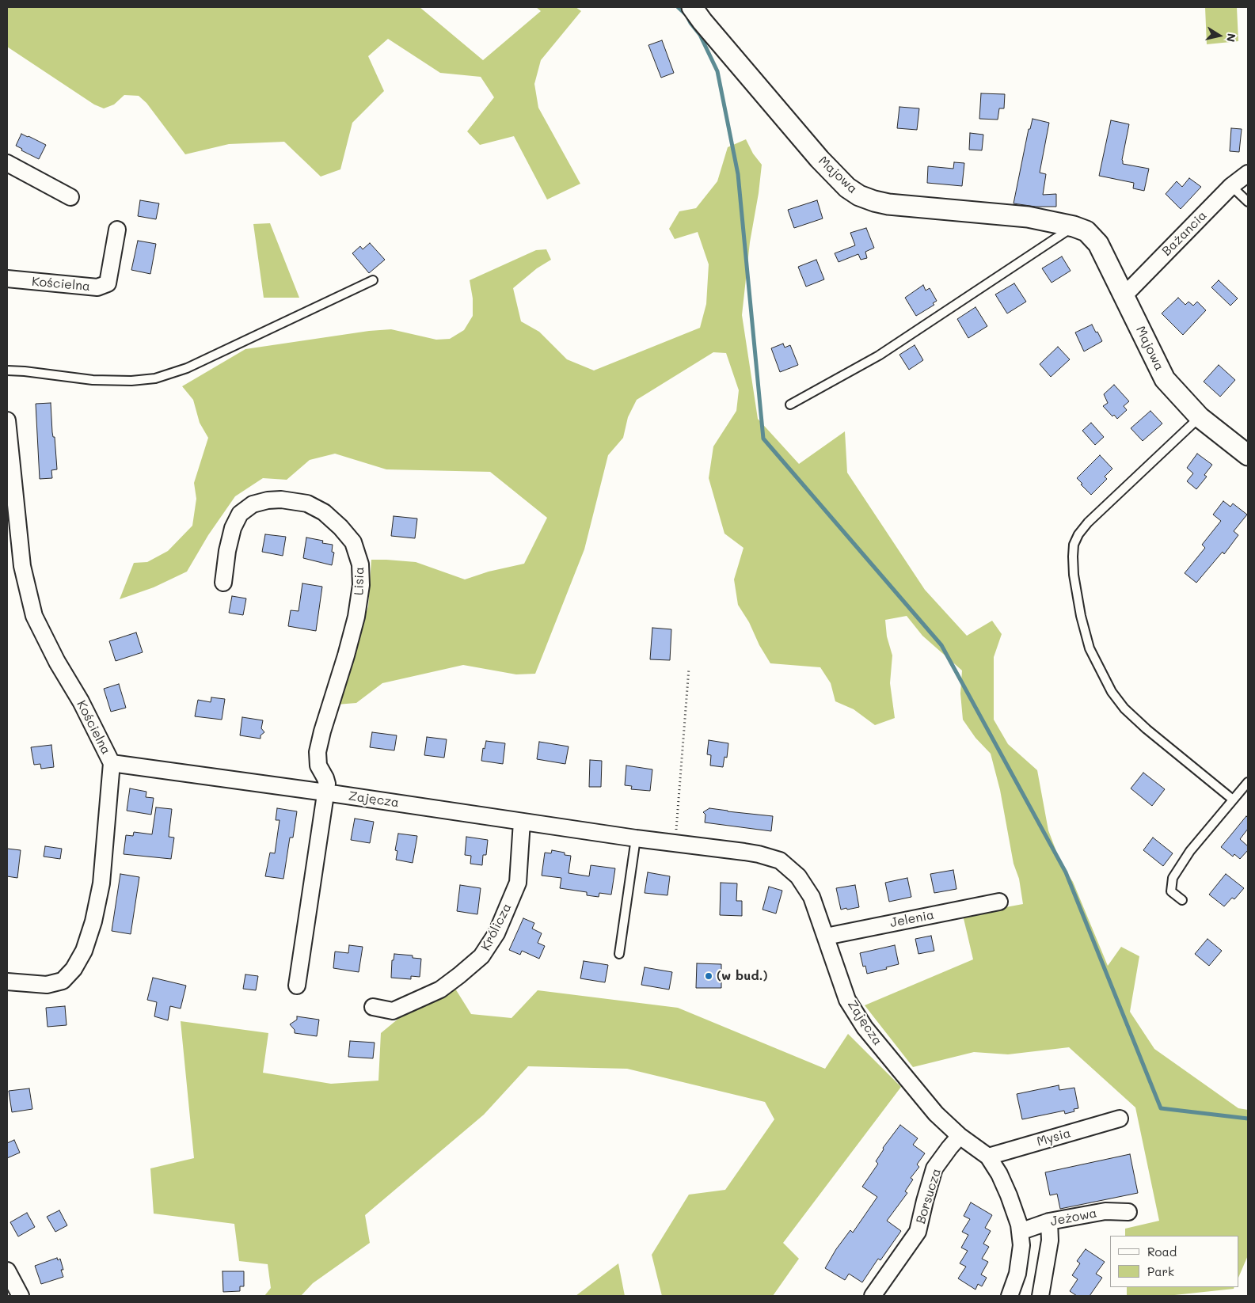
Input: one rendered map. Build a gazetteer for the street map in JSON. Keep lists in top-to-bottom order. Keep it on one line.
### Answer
{"streets":{"street":["Majowa","Bażancia","Kościelna","Lisia","Zajęcza","Jelenia","Królicza","Mysia","Borsucza","Jeżowa"]},"crossings":[["Majowa","Bażancia"],["Kościelna","Zajęcza"],["Lisia","Zajęcza"],["Zajęcza","Jelenia"],["Zajęcza","Królicza"],["Zajęcza","Mysia"],["Zajęcza","Borsucza"],["Zajęcza","Jeżowa"]],"places":["(w bud.)"],"legend":["Road","Park"],"north":"right"}
